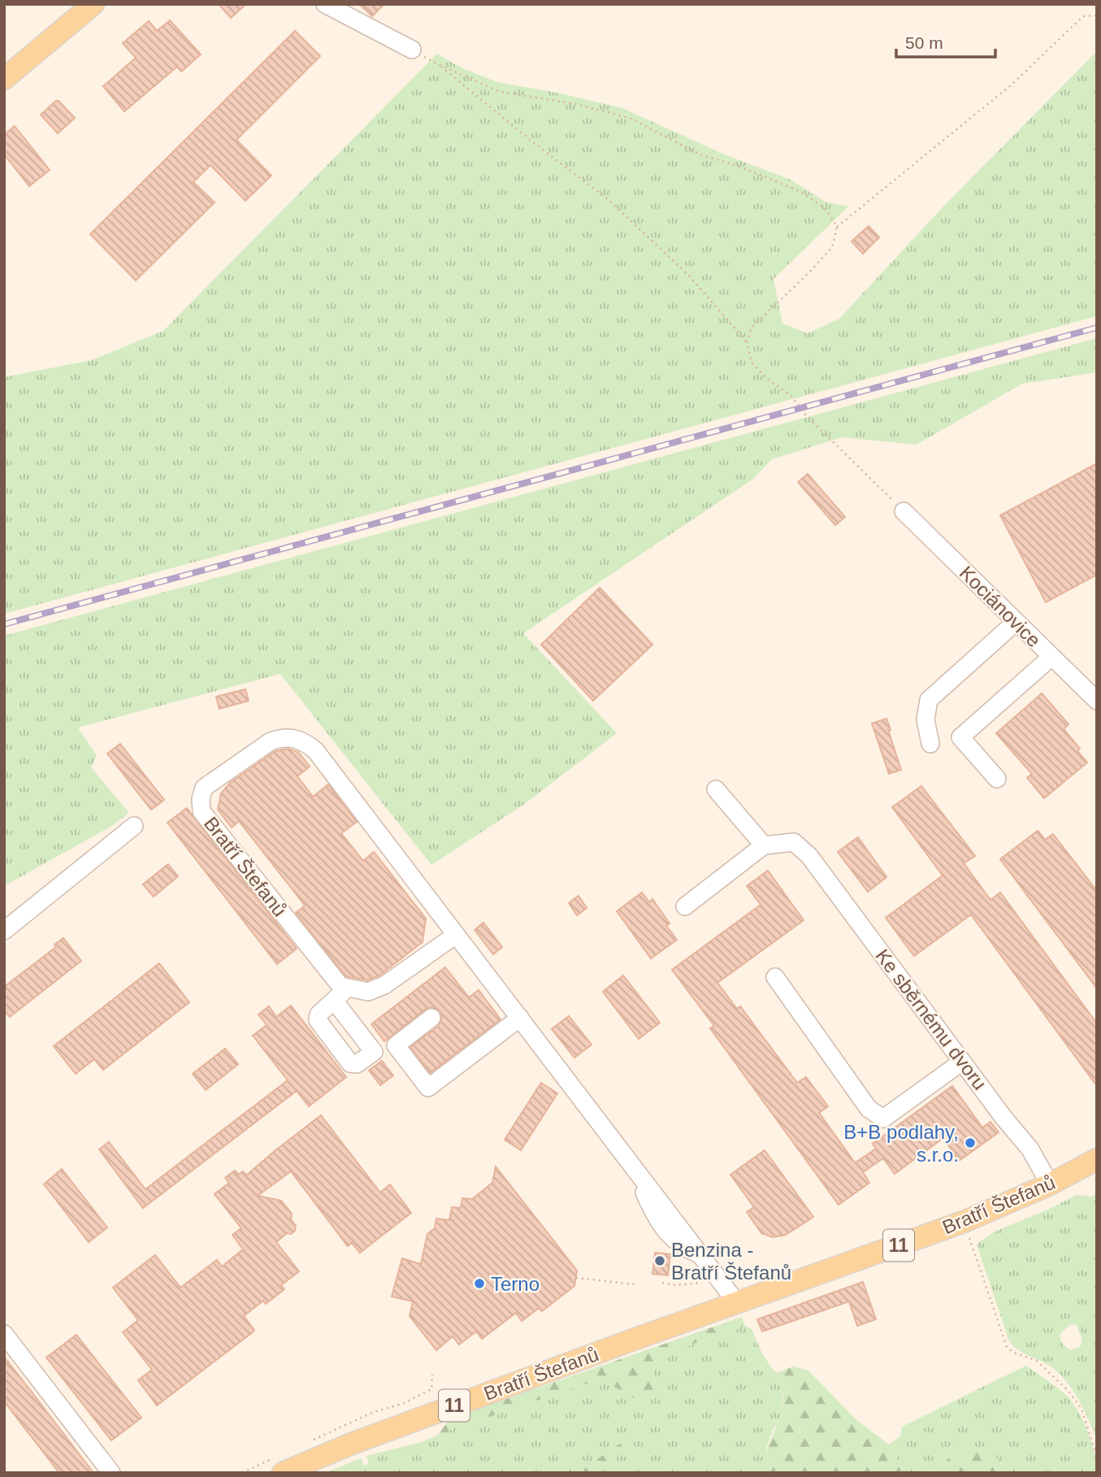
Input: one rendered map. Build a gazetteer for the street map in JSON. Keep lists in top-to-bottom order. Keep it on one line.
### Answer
{"streets":{"main road":["Bratří Štefanů","11"],"street":["Kociánovice","Ke sběrnému dvoru"]},"crossings":[["Bratří Štefanů","Ke sběrnému dvoru"]],"places":["B+B podlahy, s.r.o.","Benzina - Bratří Štefanů","Terno"],"scale_bar":"50 m"}
